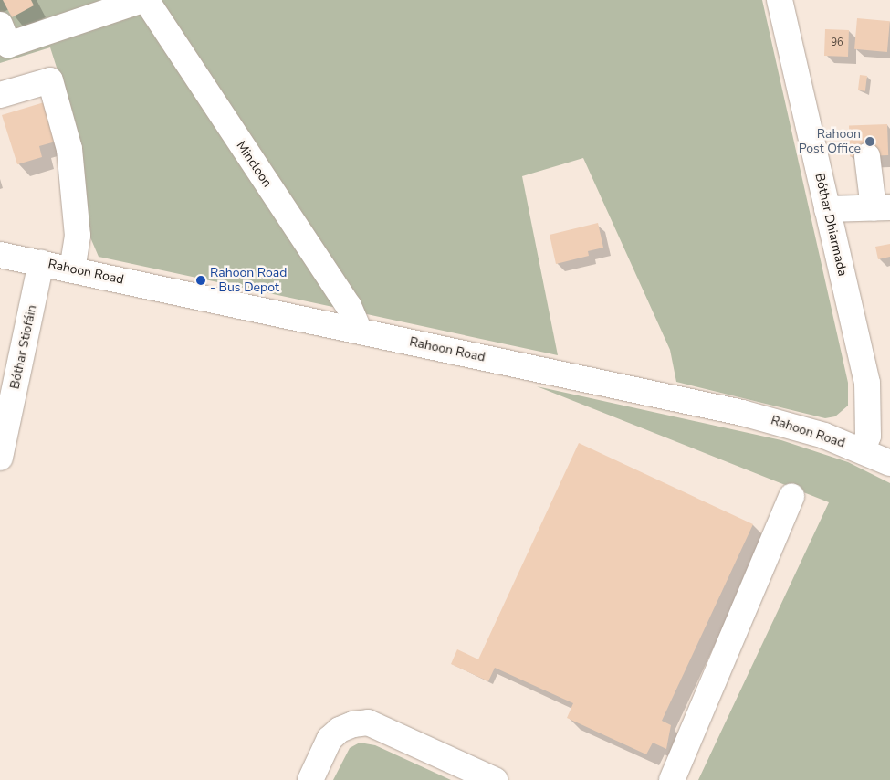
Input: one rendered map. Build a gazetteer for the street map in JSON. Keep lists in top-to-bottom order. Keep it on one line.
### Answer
{"streets":{"street":["Mincloon","Bóthar Dhiarmada","Rahoon Road","Bóthar Stiofáin"]},"crossings":[["Mincloon","Rahoon Road"],["Bóthar Dhiarmada","Rahoon Road"],["Rahoon Road","Bóthar Stiofáin"]],"places":["Rahoon Post Office","Rahoon Road - Bus Depot"],"house_numbers":["96"]}
